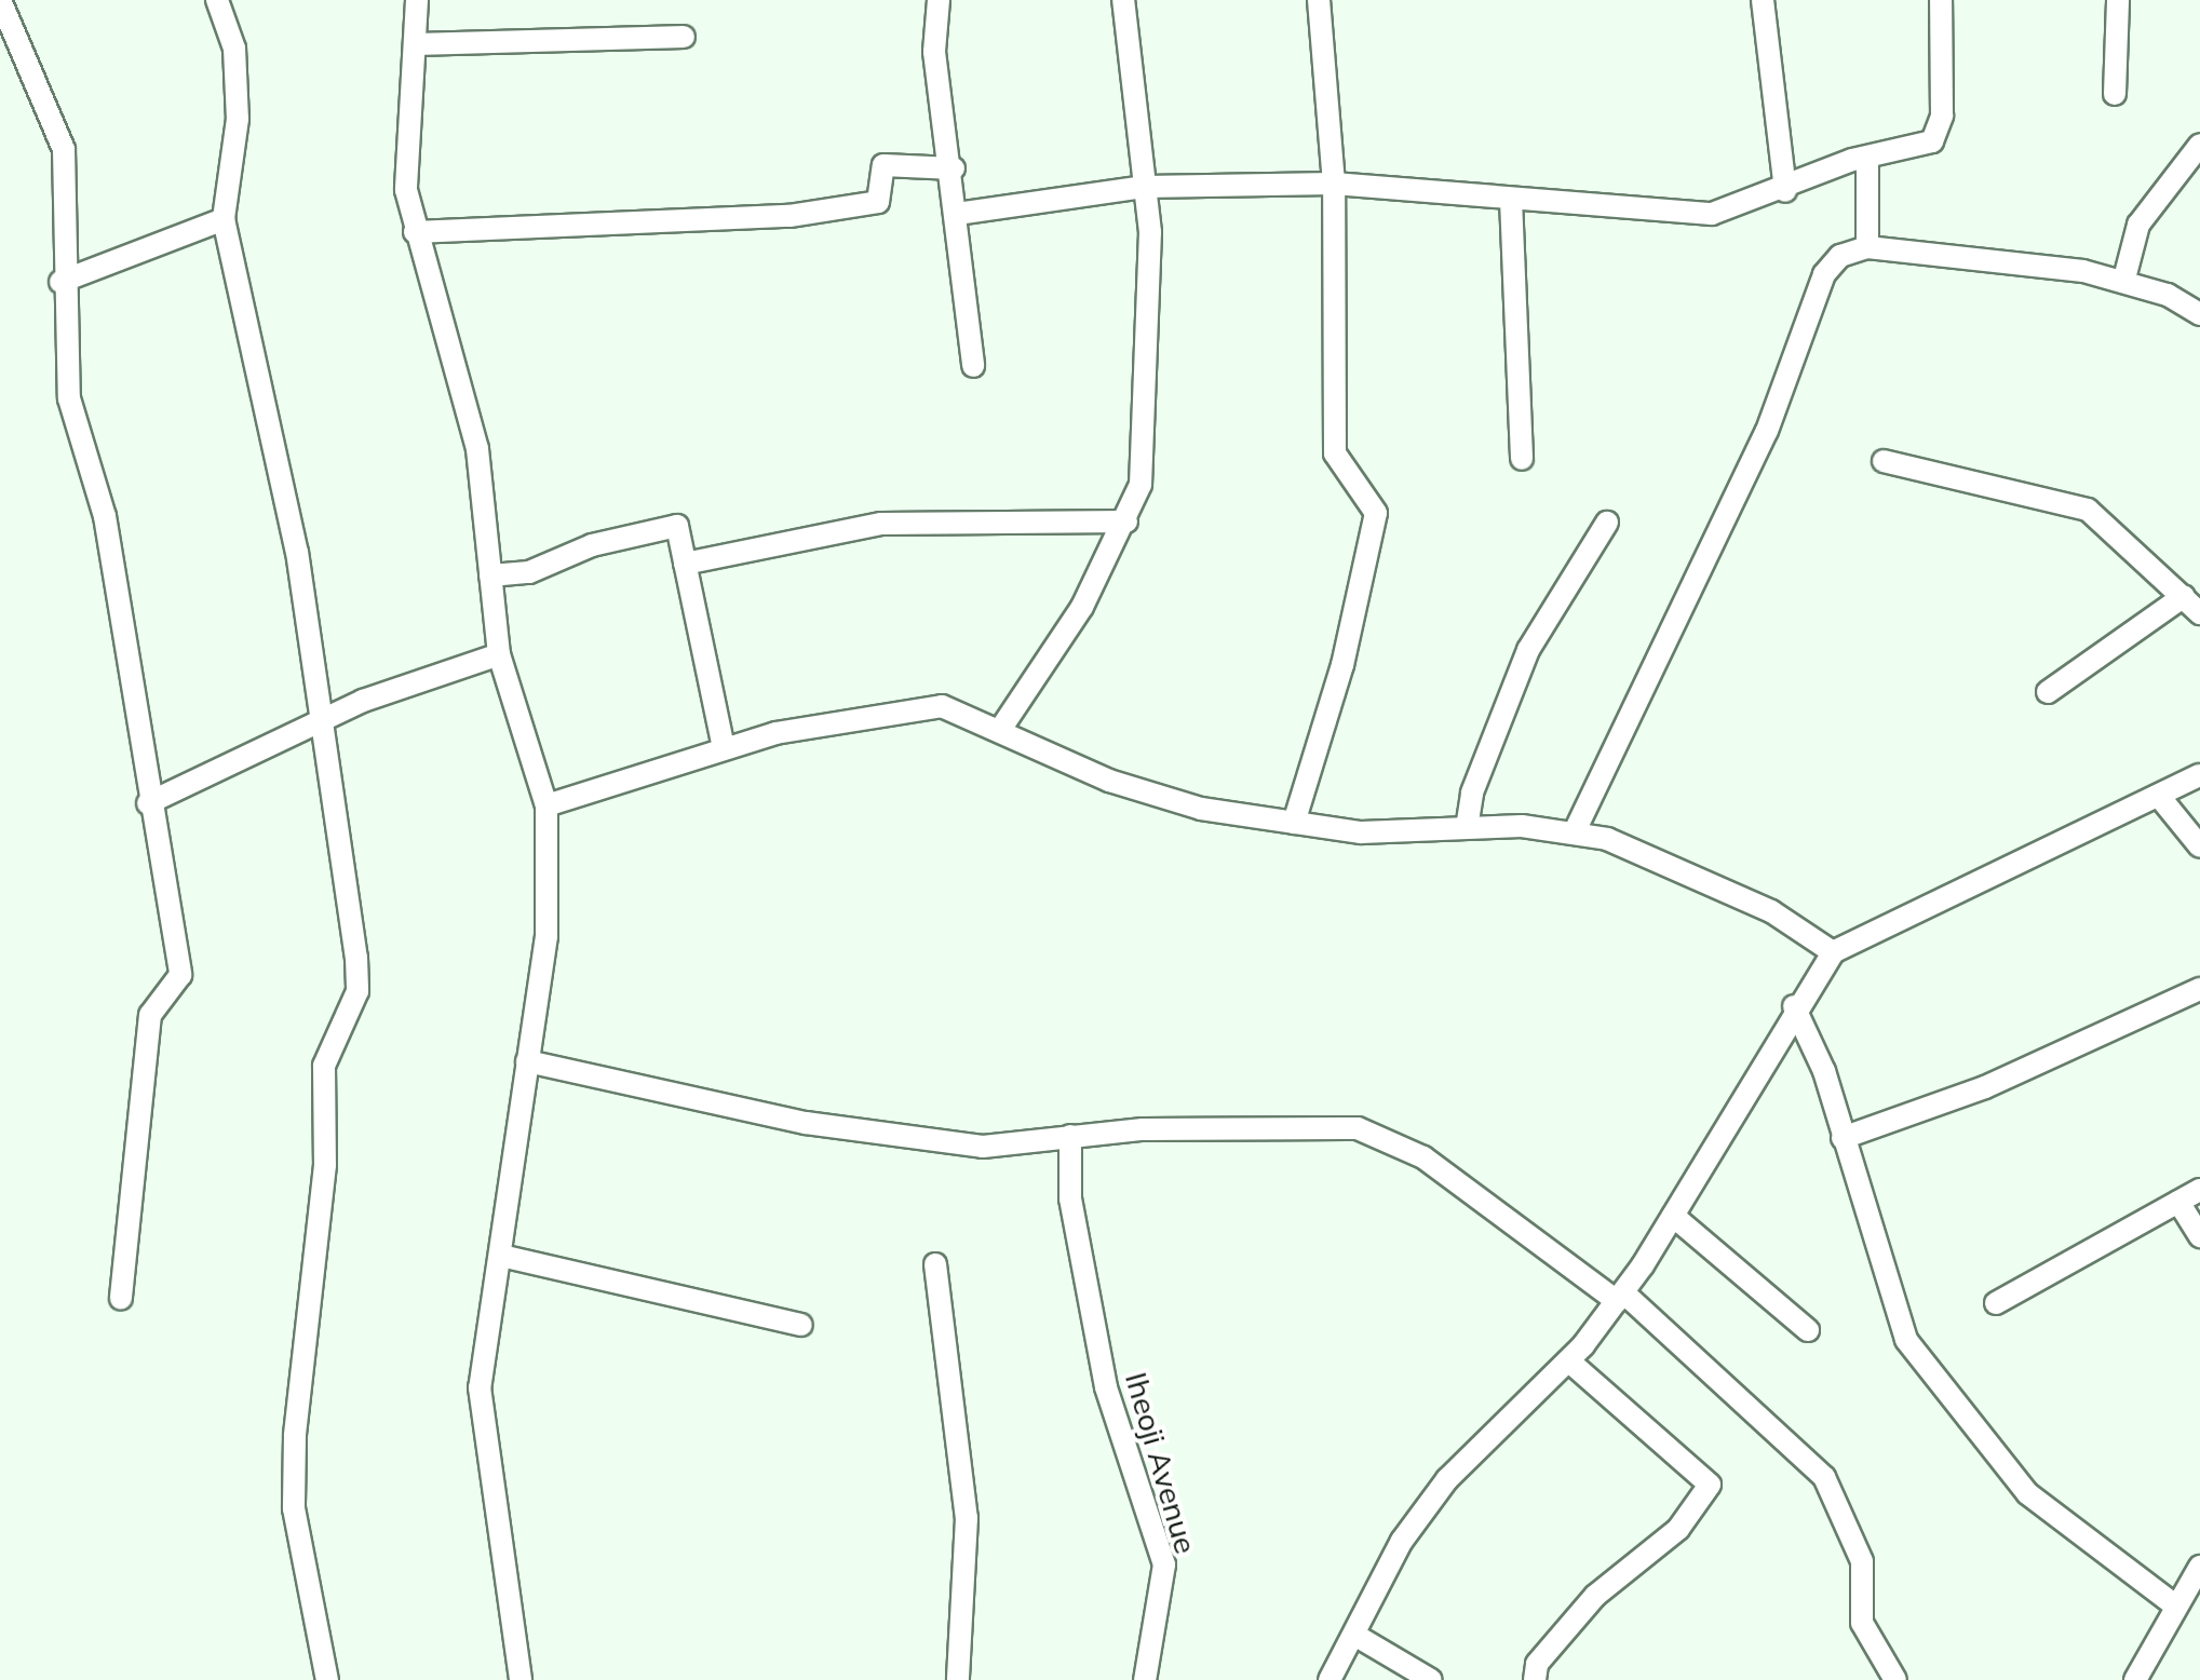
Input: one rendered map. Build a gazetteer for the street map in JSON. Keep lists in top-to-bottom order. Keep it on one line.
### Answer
{"streets":{"street":["Iheoji Avenue"]}}
